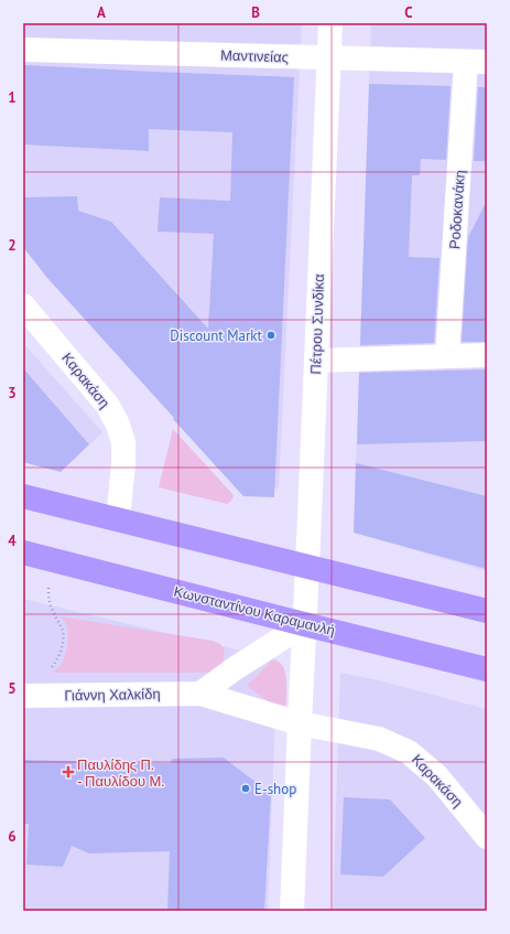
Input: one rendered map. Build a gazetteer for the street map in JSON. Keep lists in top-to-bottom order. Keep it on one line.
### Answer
{"streets":{"main road":["Κωνσταντίνου Καραμανλή"],"street":["Μαντινείας","Ροδοκανάκη","Πέτρου Συνδίκα","Καρακάση","Γιάννη Χαλκίδη"]},"crossings":[["Μαντινείας","Ροδοκανάκη"],["Μαντινείας","Πέτρου Συνδίκα"],["Πέτρου Συνδίκα","Καρακάση"],["Πέτρου Συνδίκα","Κωνσταντίνου Καραμανλή"],["Πέτρου Συνδίκα","Γιάννη Χαλκίδη"],["Καρακάση","Γιάννη Χαλκίδη"]],"places":{"other":["Discount Markt","E-shop"],"health":["Παυλίδης Π. - Παυλίδου Μ."]},"grid":{"columns":["A","B","C"],"rows":["1","2","3","4","5","6"]}}
